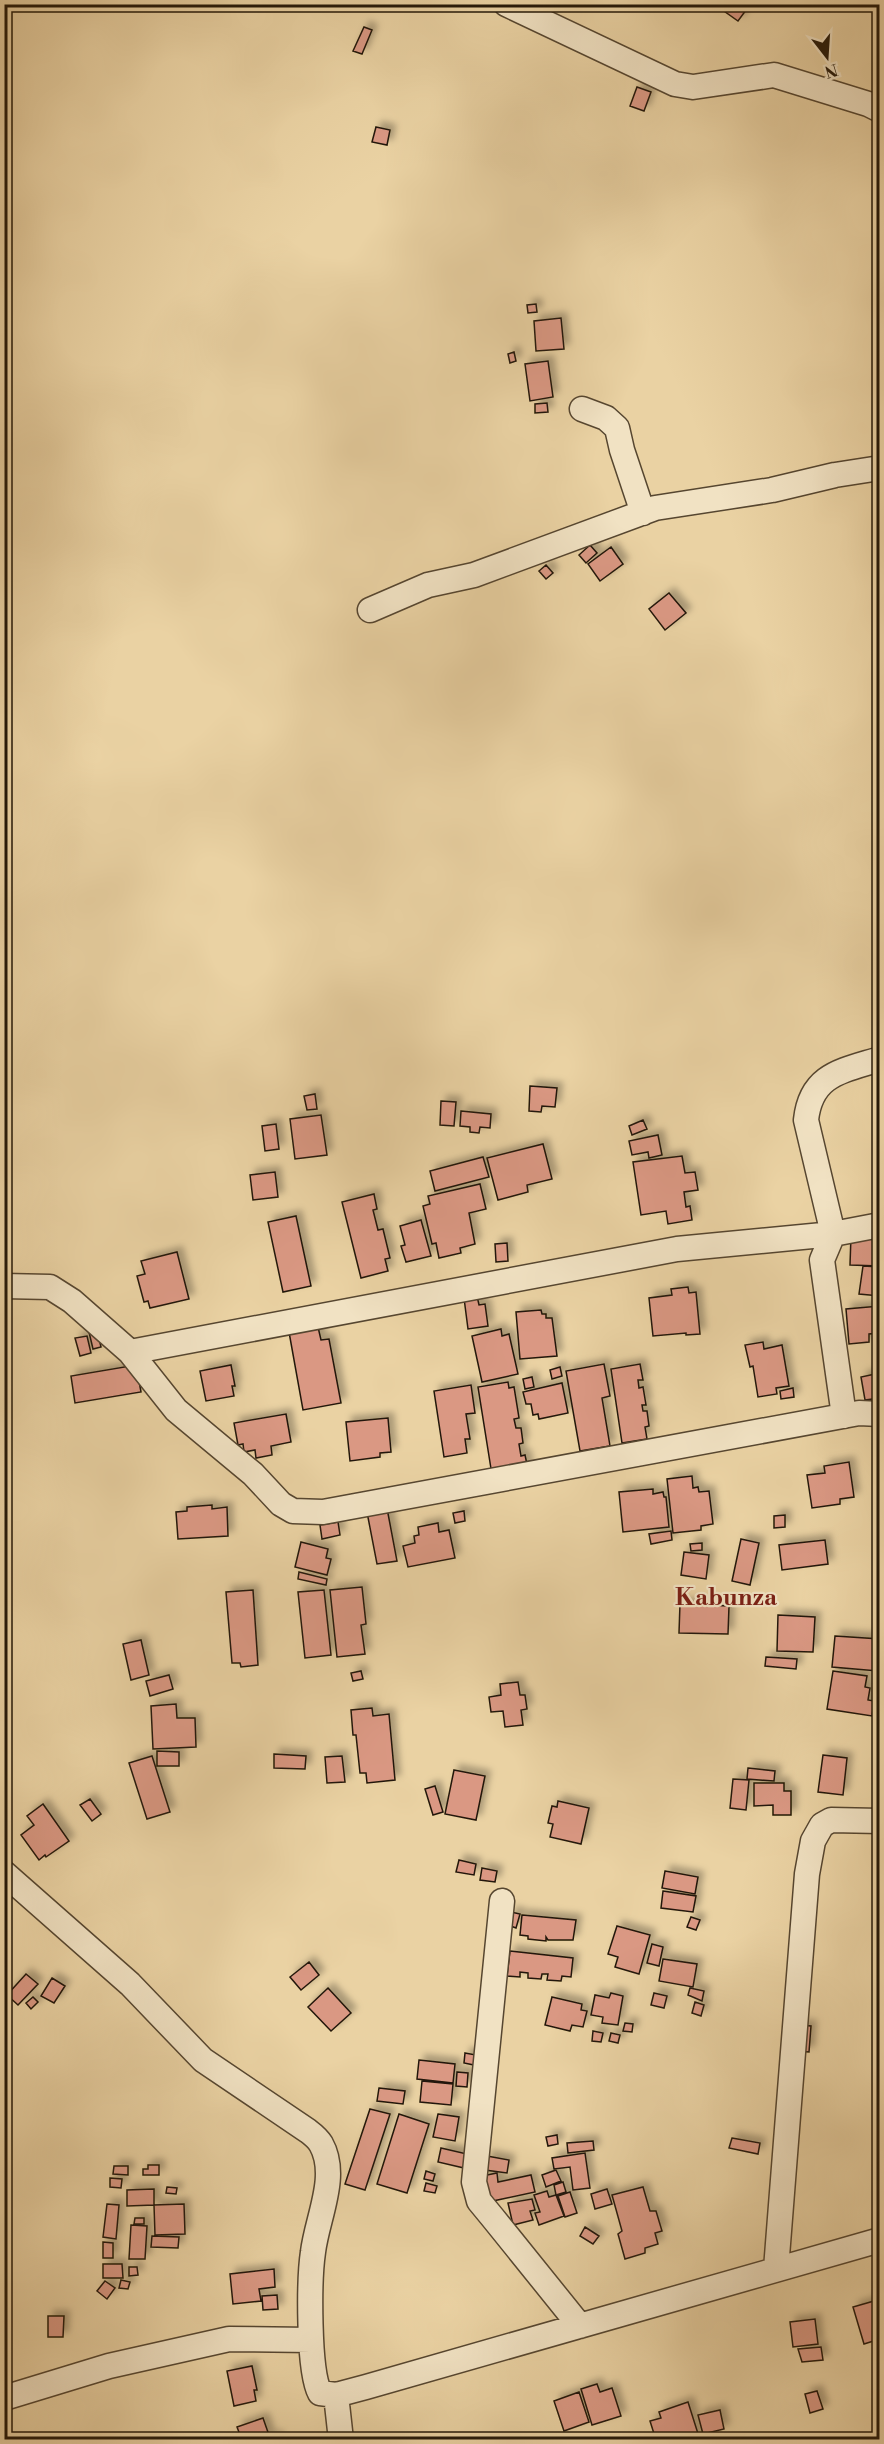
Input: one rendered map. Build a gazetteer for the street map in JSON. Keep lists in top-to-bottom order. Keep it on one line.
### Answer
{"districts":["Kabunza"],"north":"bottom"}
